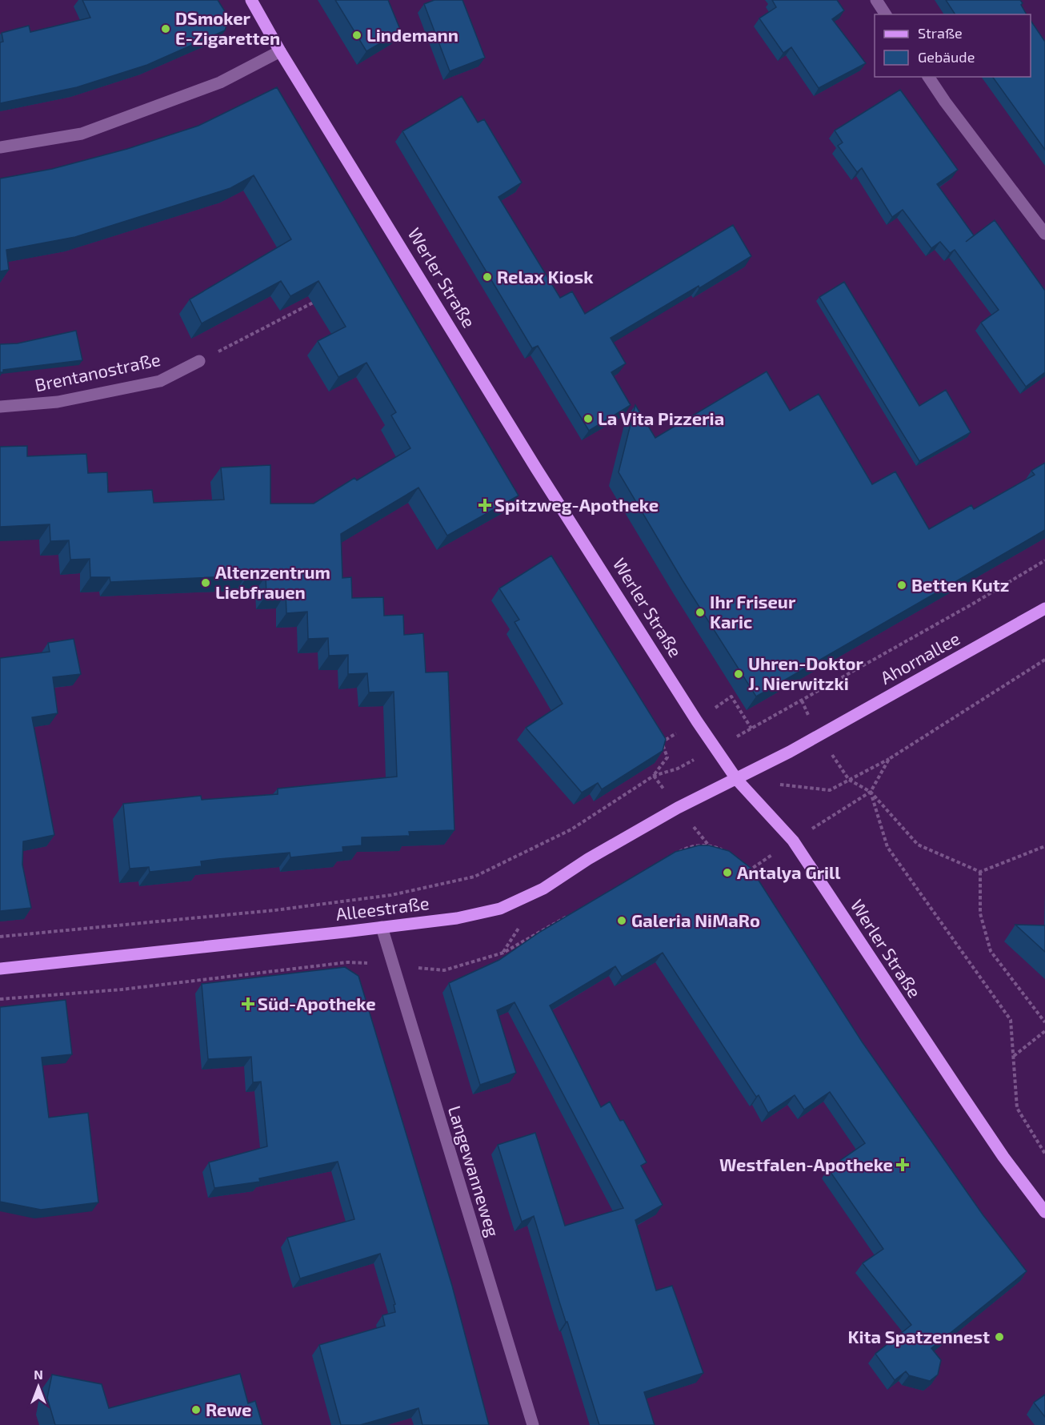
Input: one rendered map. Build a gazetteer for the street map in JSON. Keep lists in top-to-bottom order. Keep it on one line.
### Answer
{"streets":{"main road":["Werler Straße","Ahornallee","Alleestraße"],"street":["Brentanostraße","Langewanneweg"]},"crossings":[["Werler Straße","Ahornallee"],["Werler Straße","Alleestraße"],["Ahornallee","Alleestraße"],["Alleestraße","Langewanneweg"]],"places":{"other":["DSmoker E-Zigaretten","Lindemann","Relax Kiosk","La Vita Pizzeria","Altenzentrum Liebfrauen","Betten Kutz","Ihr Friseur Karic","Uhren-Doktor J. Nierwitzki","Antalya Grill","Galeria NiMaRo","Kita Spatzennest","Rewe"],"health":["Spitzweg-Apotheke","Süd-Apotheke","Westfalen-Apotheke"]},"legend":["Straße","Gebäude"],"north":"top"}
